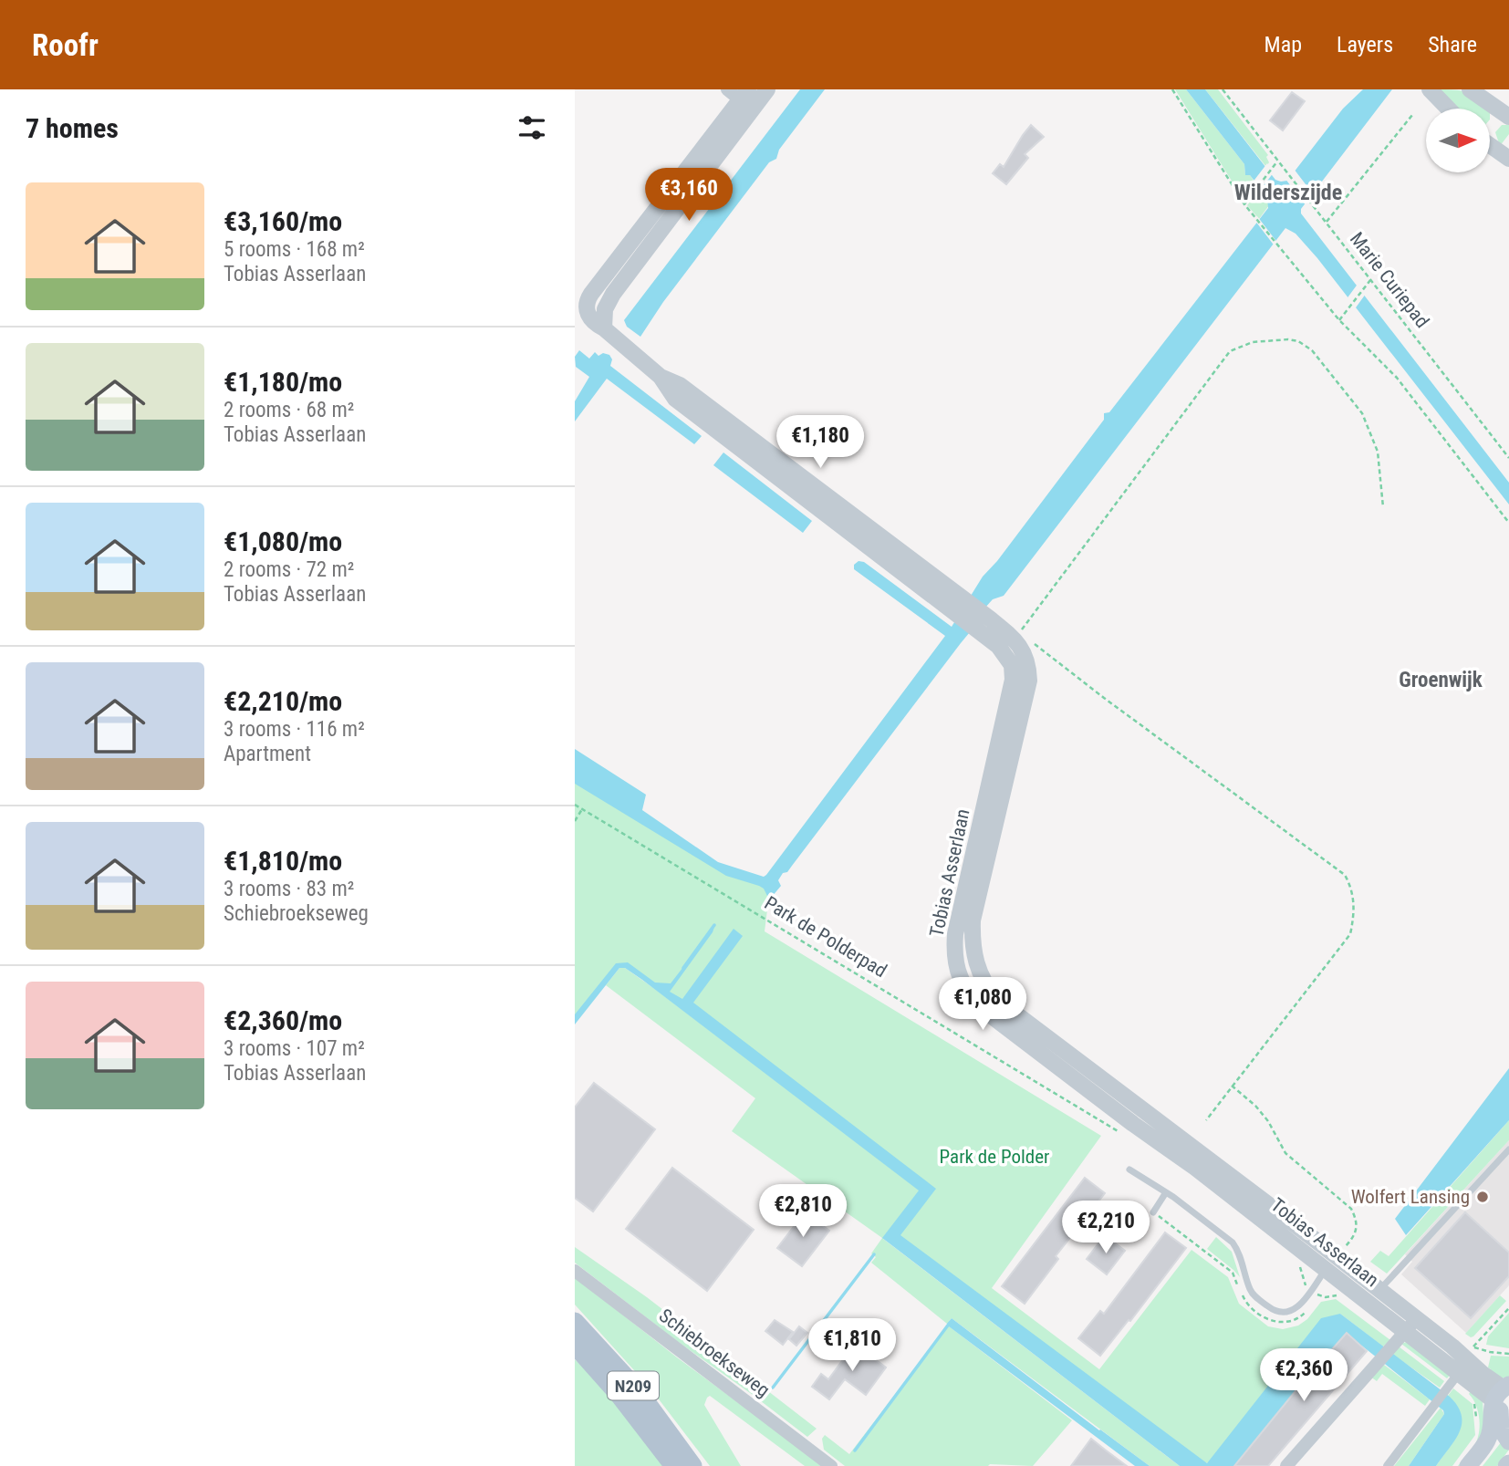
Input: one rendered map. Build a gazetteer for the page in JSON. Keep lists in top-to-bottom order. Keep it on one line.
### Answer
{"streets":{"main road":["N209"],"street":["Tobias Asserlaan","Schiebroekseweg"],"path":["Marie Curiepad","Park de Polderpad"]},"districts":["Wilderszijde","Groenwijk"],"parks":["Park de Polder"],"places":["Wolfert Lansing"],"north":"right","page":{"header":"Roofr","nav":["Map","Layers","Share"],"heading":"7 homes","list":[{"name":"€3,160/mo","note":"5 rooms · 168 m² · Tobias Asserlaan"},{"name":"€1,180/mo","note":"2 rooms · 68 m² · Tobias Asserlaan"},{"name":"€1,080/mo","note":"2 rooms · 72 m² · Tobias Asserlaan"},{"name":"€2,210/mo","note":"3 rooms · 116 m² · Apartment"},{"name":"€1,810/mo","note":"3 rooms · 83 m² · Schiebroekseweg"},{"name":"€2,360/mo","note":"3 rooms · 107 m² · Tobias Asserlaan"}],"price":["€3,160","€1,180","€1,080","€2,810","€2,210","€1,810","€2,360"]}}
